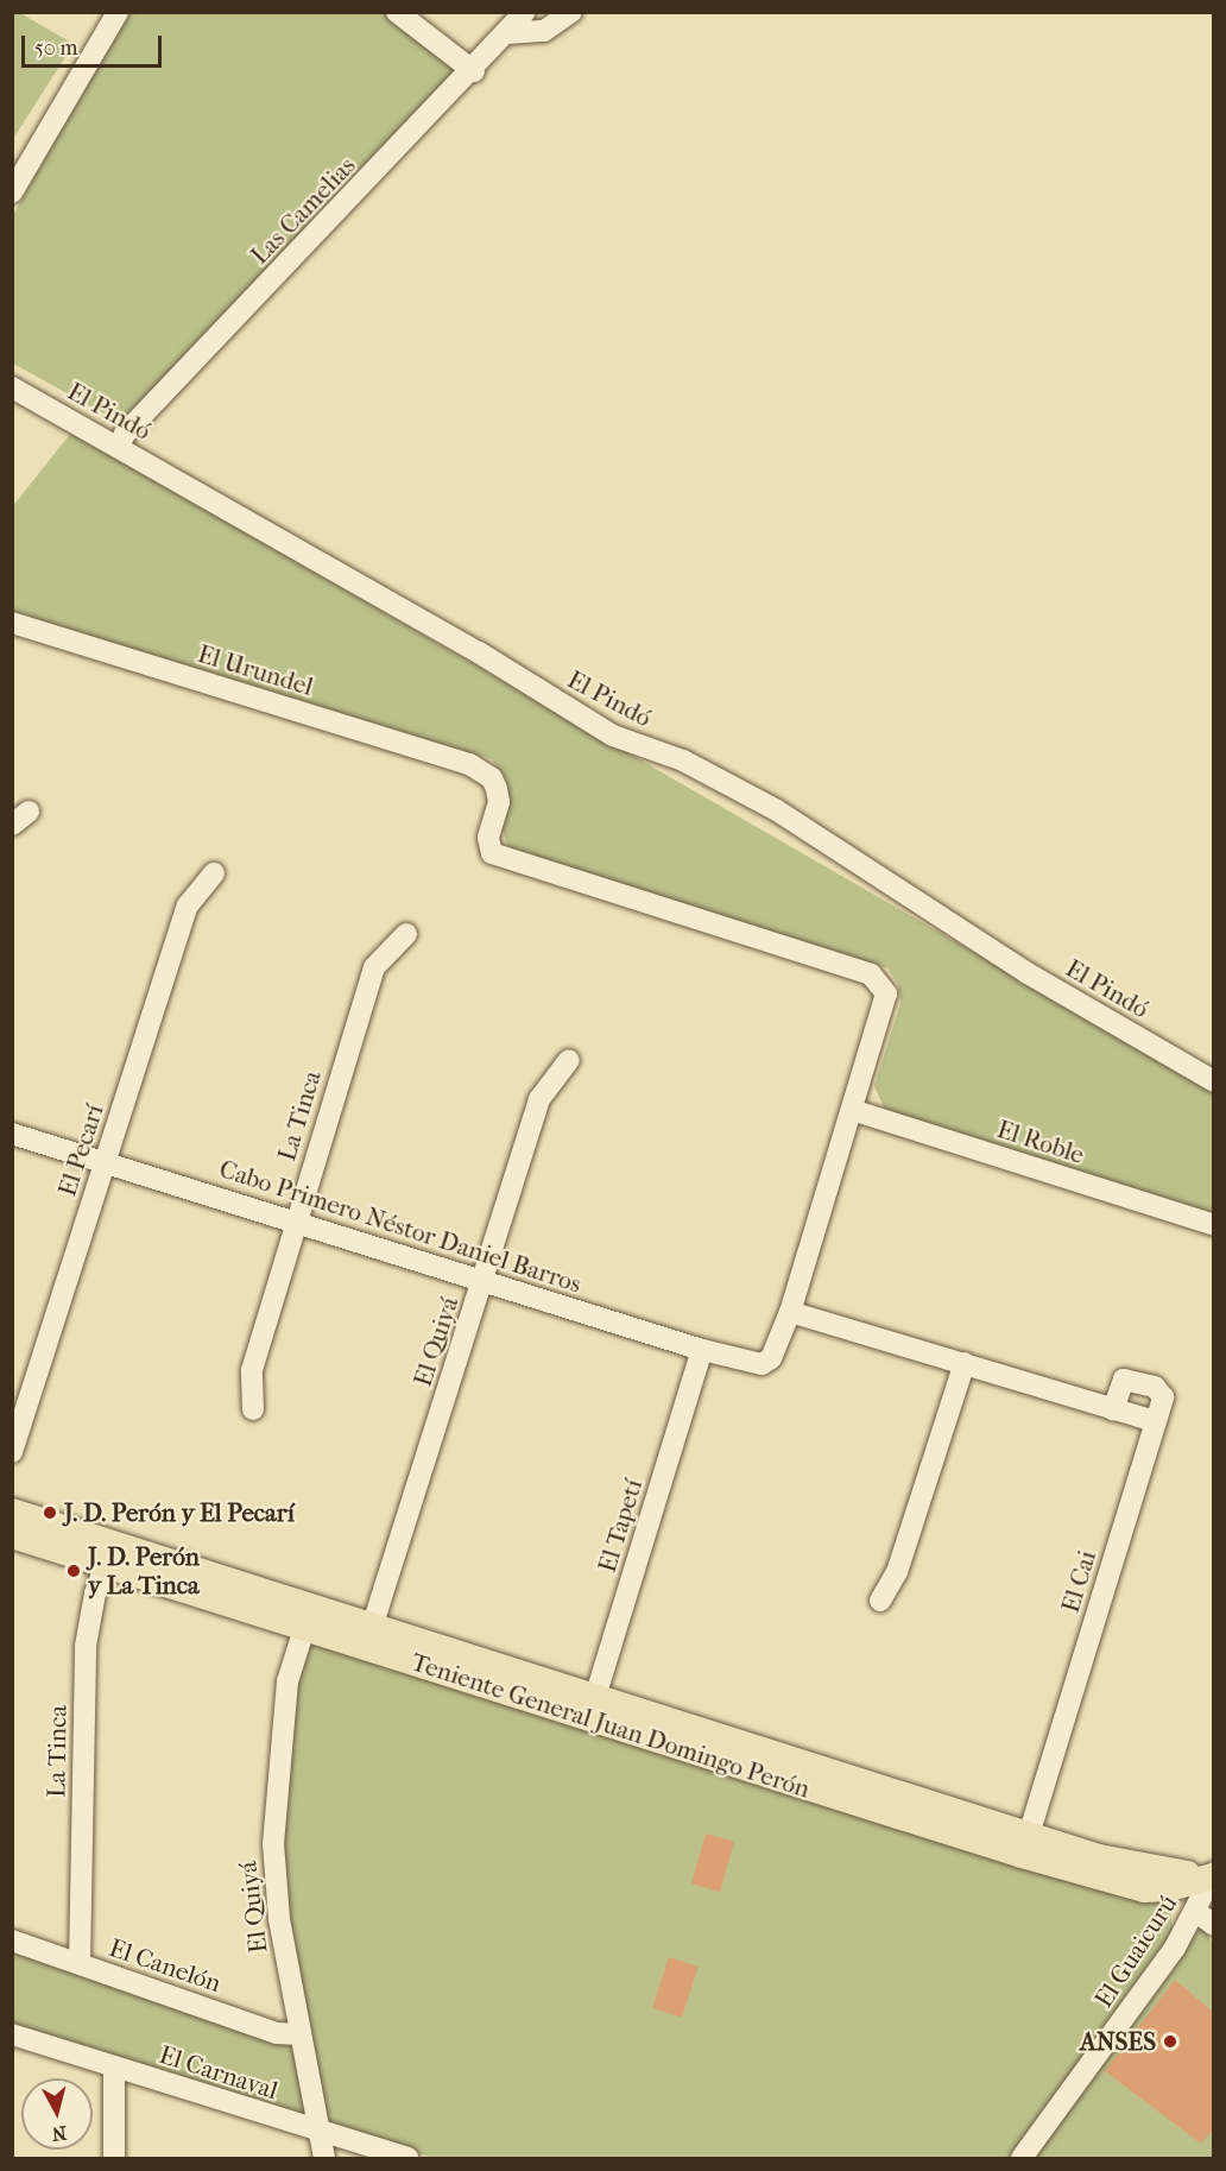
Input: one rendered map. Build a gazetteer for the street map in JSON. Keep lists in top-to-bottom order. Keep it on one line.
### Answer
{"streets":{"main road":["Teniente General Juan Domingo Perón"],"street":["Las Camelias","El Pindó","El Urundel","La Tinca","El Roble","El Pecarí","Cabo Primero Néstor Daniel Barros","El Quiyá","El Tapetí","El Cai","El Guaicurú","El Canelón","El Carnaval"]},"crossings":[["Las Camelias","El Pindó"],["El Urundel","El Roble"],["La Tinca","Cabo Primero Néstor Daniel Barros"],["La Tinca","Teniente General Juan Domingo Perón"],["La Tinca","El Canelón"],["El Pecarí","Cabo Primero Néstor Daniel Barros"],["Cabo Primero Néstor Daniel Barros","El Quiyá"],["Cabo Primero Néstor Daniel Barros","El Tapetí"],["El Quiyá","Teniente General Juan Domingo Perón"],["El Quiyá","El Canelón"],["El Quiyá","El Carnaval"],["El Tapetí","Teniente General Juan Domingo Perón"],["El Cai","Teniente General Juan Domingo Perón"],["Teniente General Juan Domingo Perón","El Guaicurú"]],"places":["J. D. Perón y El Pecarí","J. D. Perón y La Tinca","ANSES"],"scale_bar":"50 m","north":"bottom"}
